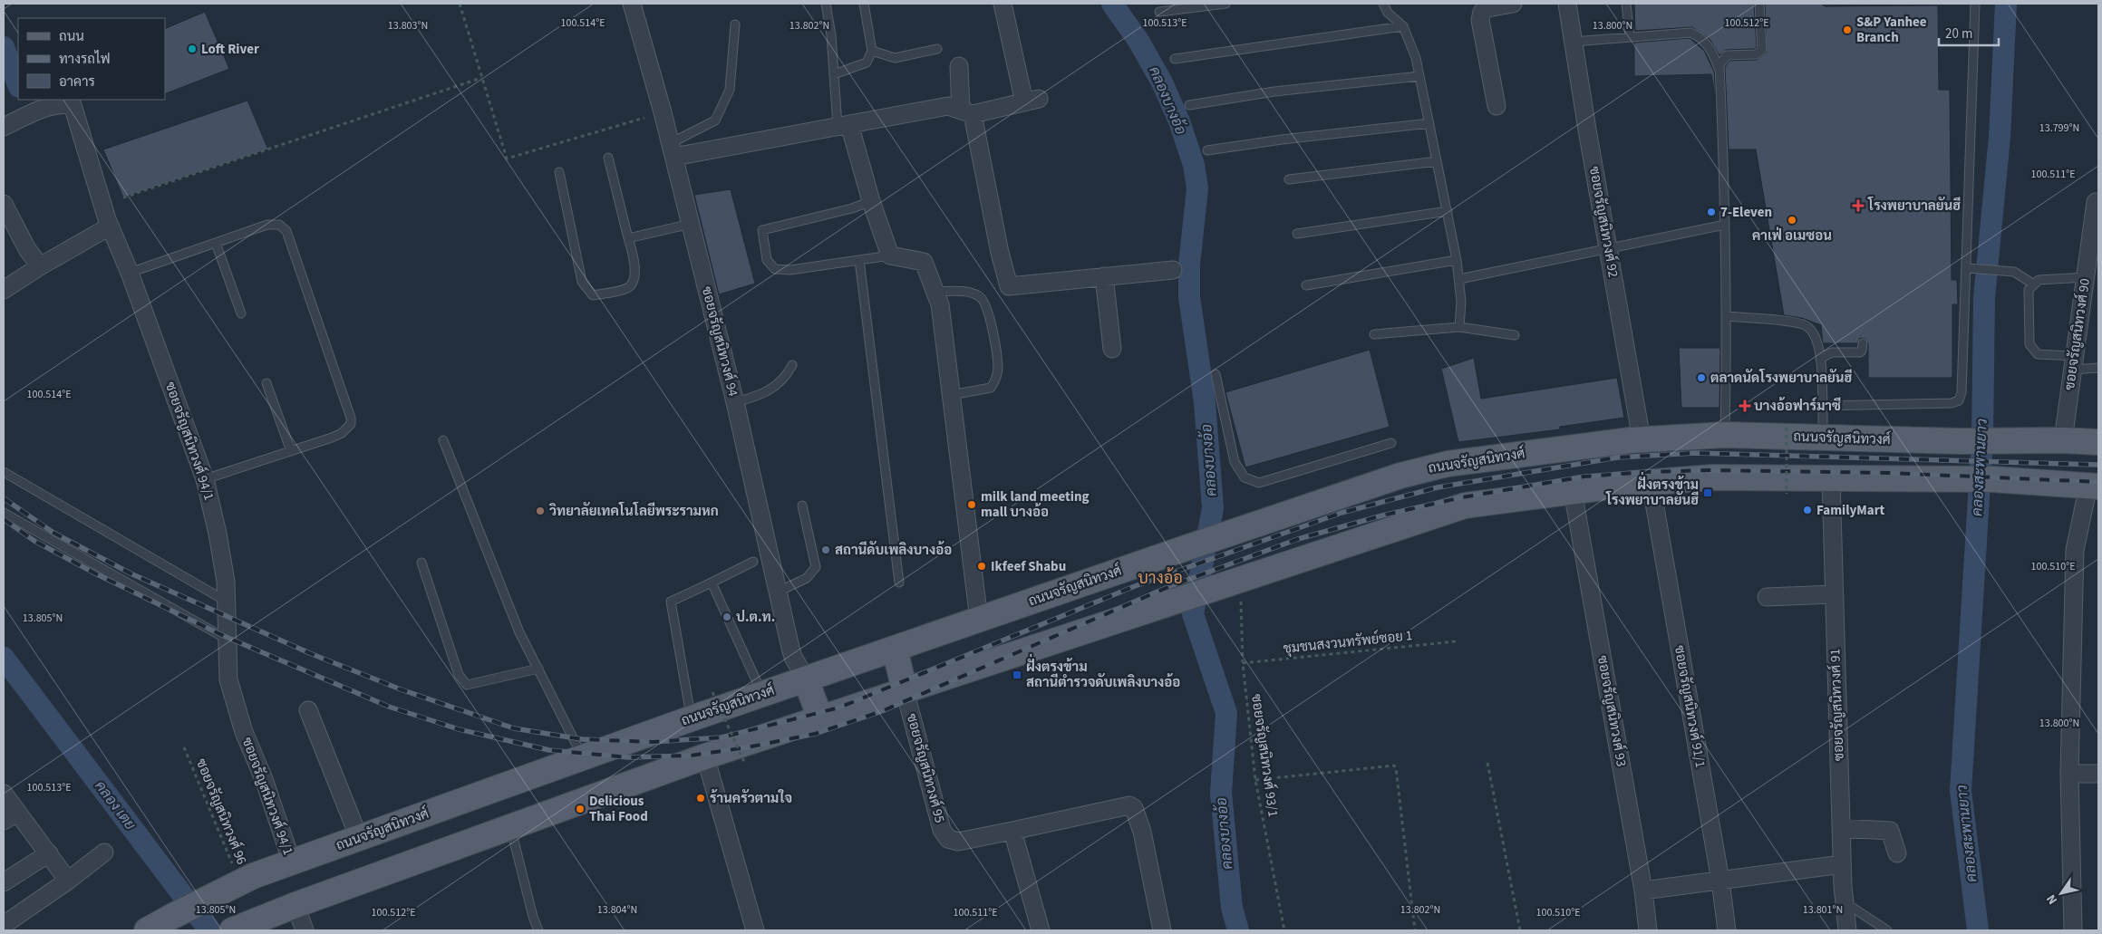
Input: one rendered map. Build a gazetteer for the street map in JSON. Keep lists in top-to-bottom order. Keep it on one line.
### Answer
{"streets":{"main road":["ถนนจรัญสนิทวงศ์"],"street":["ซอยจรัญสนิทวงศ์ 92","ซอยจรัญสนิทวงศ์ 90","ซอยจรัญสนิทวงศ์ 94","ซอยจรัญสนิทวงศ์ 94/1","ซอยจรัญสนิทวงศ์ 91","ซอยจรัญสนิทวงศ์ 91/1","ซอยจรัญสนิทวงศ์ 93","ซอยจรัญสนิทวงศ์ 95"],"path":["ชุมชนสงวนทรัพย์ซอย 1","ซอยจรัญสนิทวงศ์ 93/1","ซอยจรัญสนิทวงศ์ 96"]},"crossings":[["ซอยจรัญสนิทวงศ์ 92","ถนนจรัญสนิทวงศ์"],["ซอยจรัญสนิทวงศ์ 90","ถนนจรัญสนิทวงศ์"],["ซอยจรัญสนิทวงศ์ 94","ถนนจรัญสนิทวงศ์"],["ถนนจรัญสนิทวงศ์","ซอยจรัญสนิทวงศ์ 94/1"],["ถนนจรัญสนิทวงศ์","ซอยจรัญสนิทวงศ์ 96"],["ชุมชนสงวนทรัพย์ซอย 1","ซอยจรัญสนิทวงศ์ 93/1"]],"districts":["บางอ้อ"],"water":["คลองบางอ้อ","คลองสะพานยาว","คลอง เตย"],"places":{"other":["S&P Yanhee Branch","Loft River","7-Eleven","คาเฟ่ อเมซอน","ตลาดนัดโรงพยาบาลยันฮี","milk land meeting mall บางอ้อ","FamilyMart","วิทยาลัยเทคโนโลยีพระรามหก","สถานีดับเพลิงบางอ้อ","Ikfeef Shabu","ป.ต.ท.","ร้านครัวตามใจ","Delicious Thai Food"],"health":["โรงพยาบาลยันฮี","บางอ้อฟาร์มาซี"],"transit":["ฝั่งตรงข้าม โรงพยาบาลยันฮี","ฝั่งตรงข้าม สถานีตำรวจดับเพลิงบางอ้อ"]},"legend":["ถนน","ทางรถไฟ","อาคาร"],"scale_bar":"20 m","north":"bottom left","coordinates":["100.514°E","100.513°E","100.512°E","13.803°N","13.802°N","13.800°N","13.799°N","100.511°E","100.510°E","13.805°N","13.804°N","13.801°N"]}
